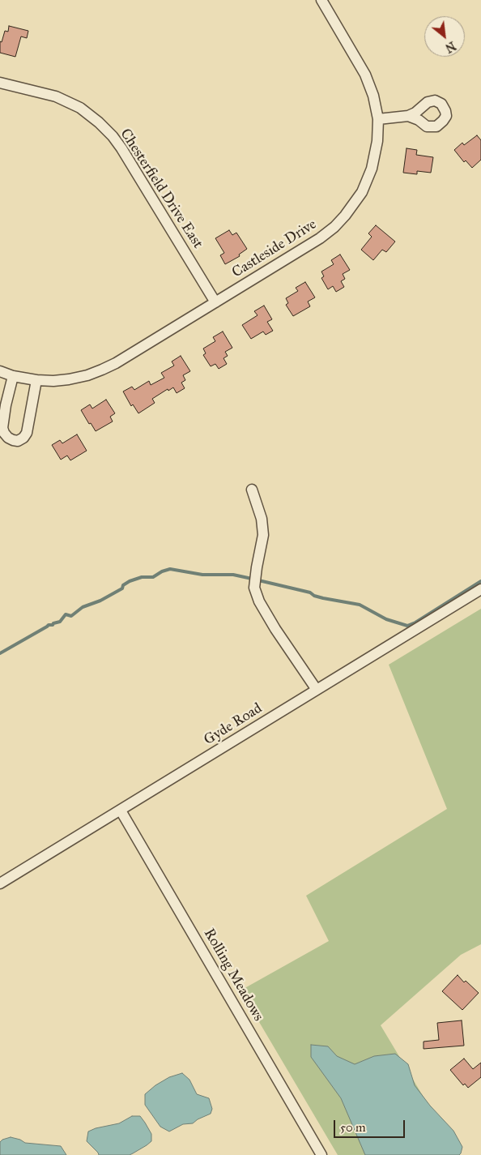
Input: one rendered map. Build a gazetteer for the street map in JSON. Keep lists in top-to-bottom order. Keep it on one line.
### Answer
{"streets":{"street":["Chesterfield Drive East","Castleside Drive","Gyde Road","Rolling Meadows"]},"crossings":[["Chesterfield Drive East","Castleside Drive"],["Gyde Road","Rolling Meadows"]],"scale_bar":"50 m","north":"bottom right"}
